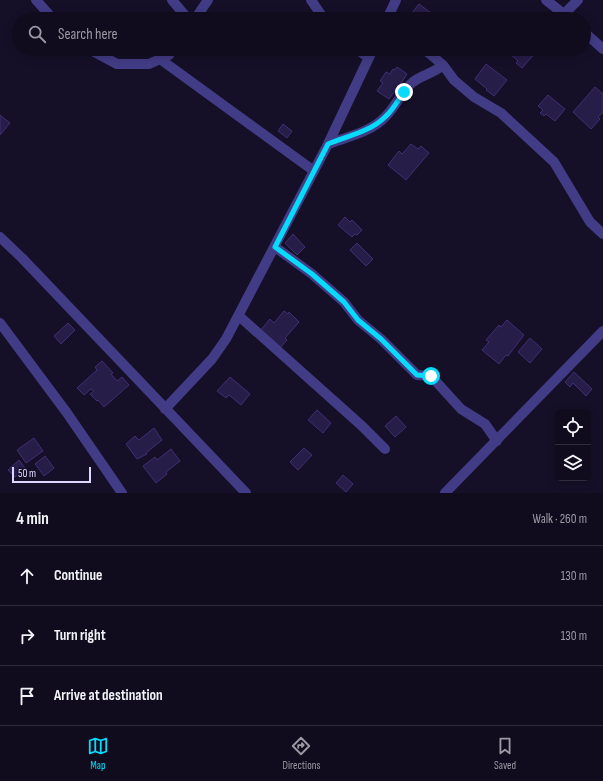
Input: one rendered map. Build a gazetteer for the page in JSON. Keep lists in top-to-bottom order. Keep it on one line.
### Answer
{"scale_bar":"50 m","page":{"search":"Search here","scale":"50 m","heading":["4 min","Walk · 260 m"],"list":[["Continue","130 m"],["Turn right","130 m"],"Arrive at destination"],"nav":["Map","Directions","Saved"]}}
